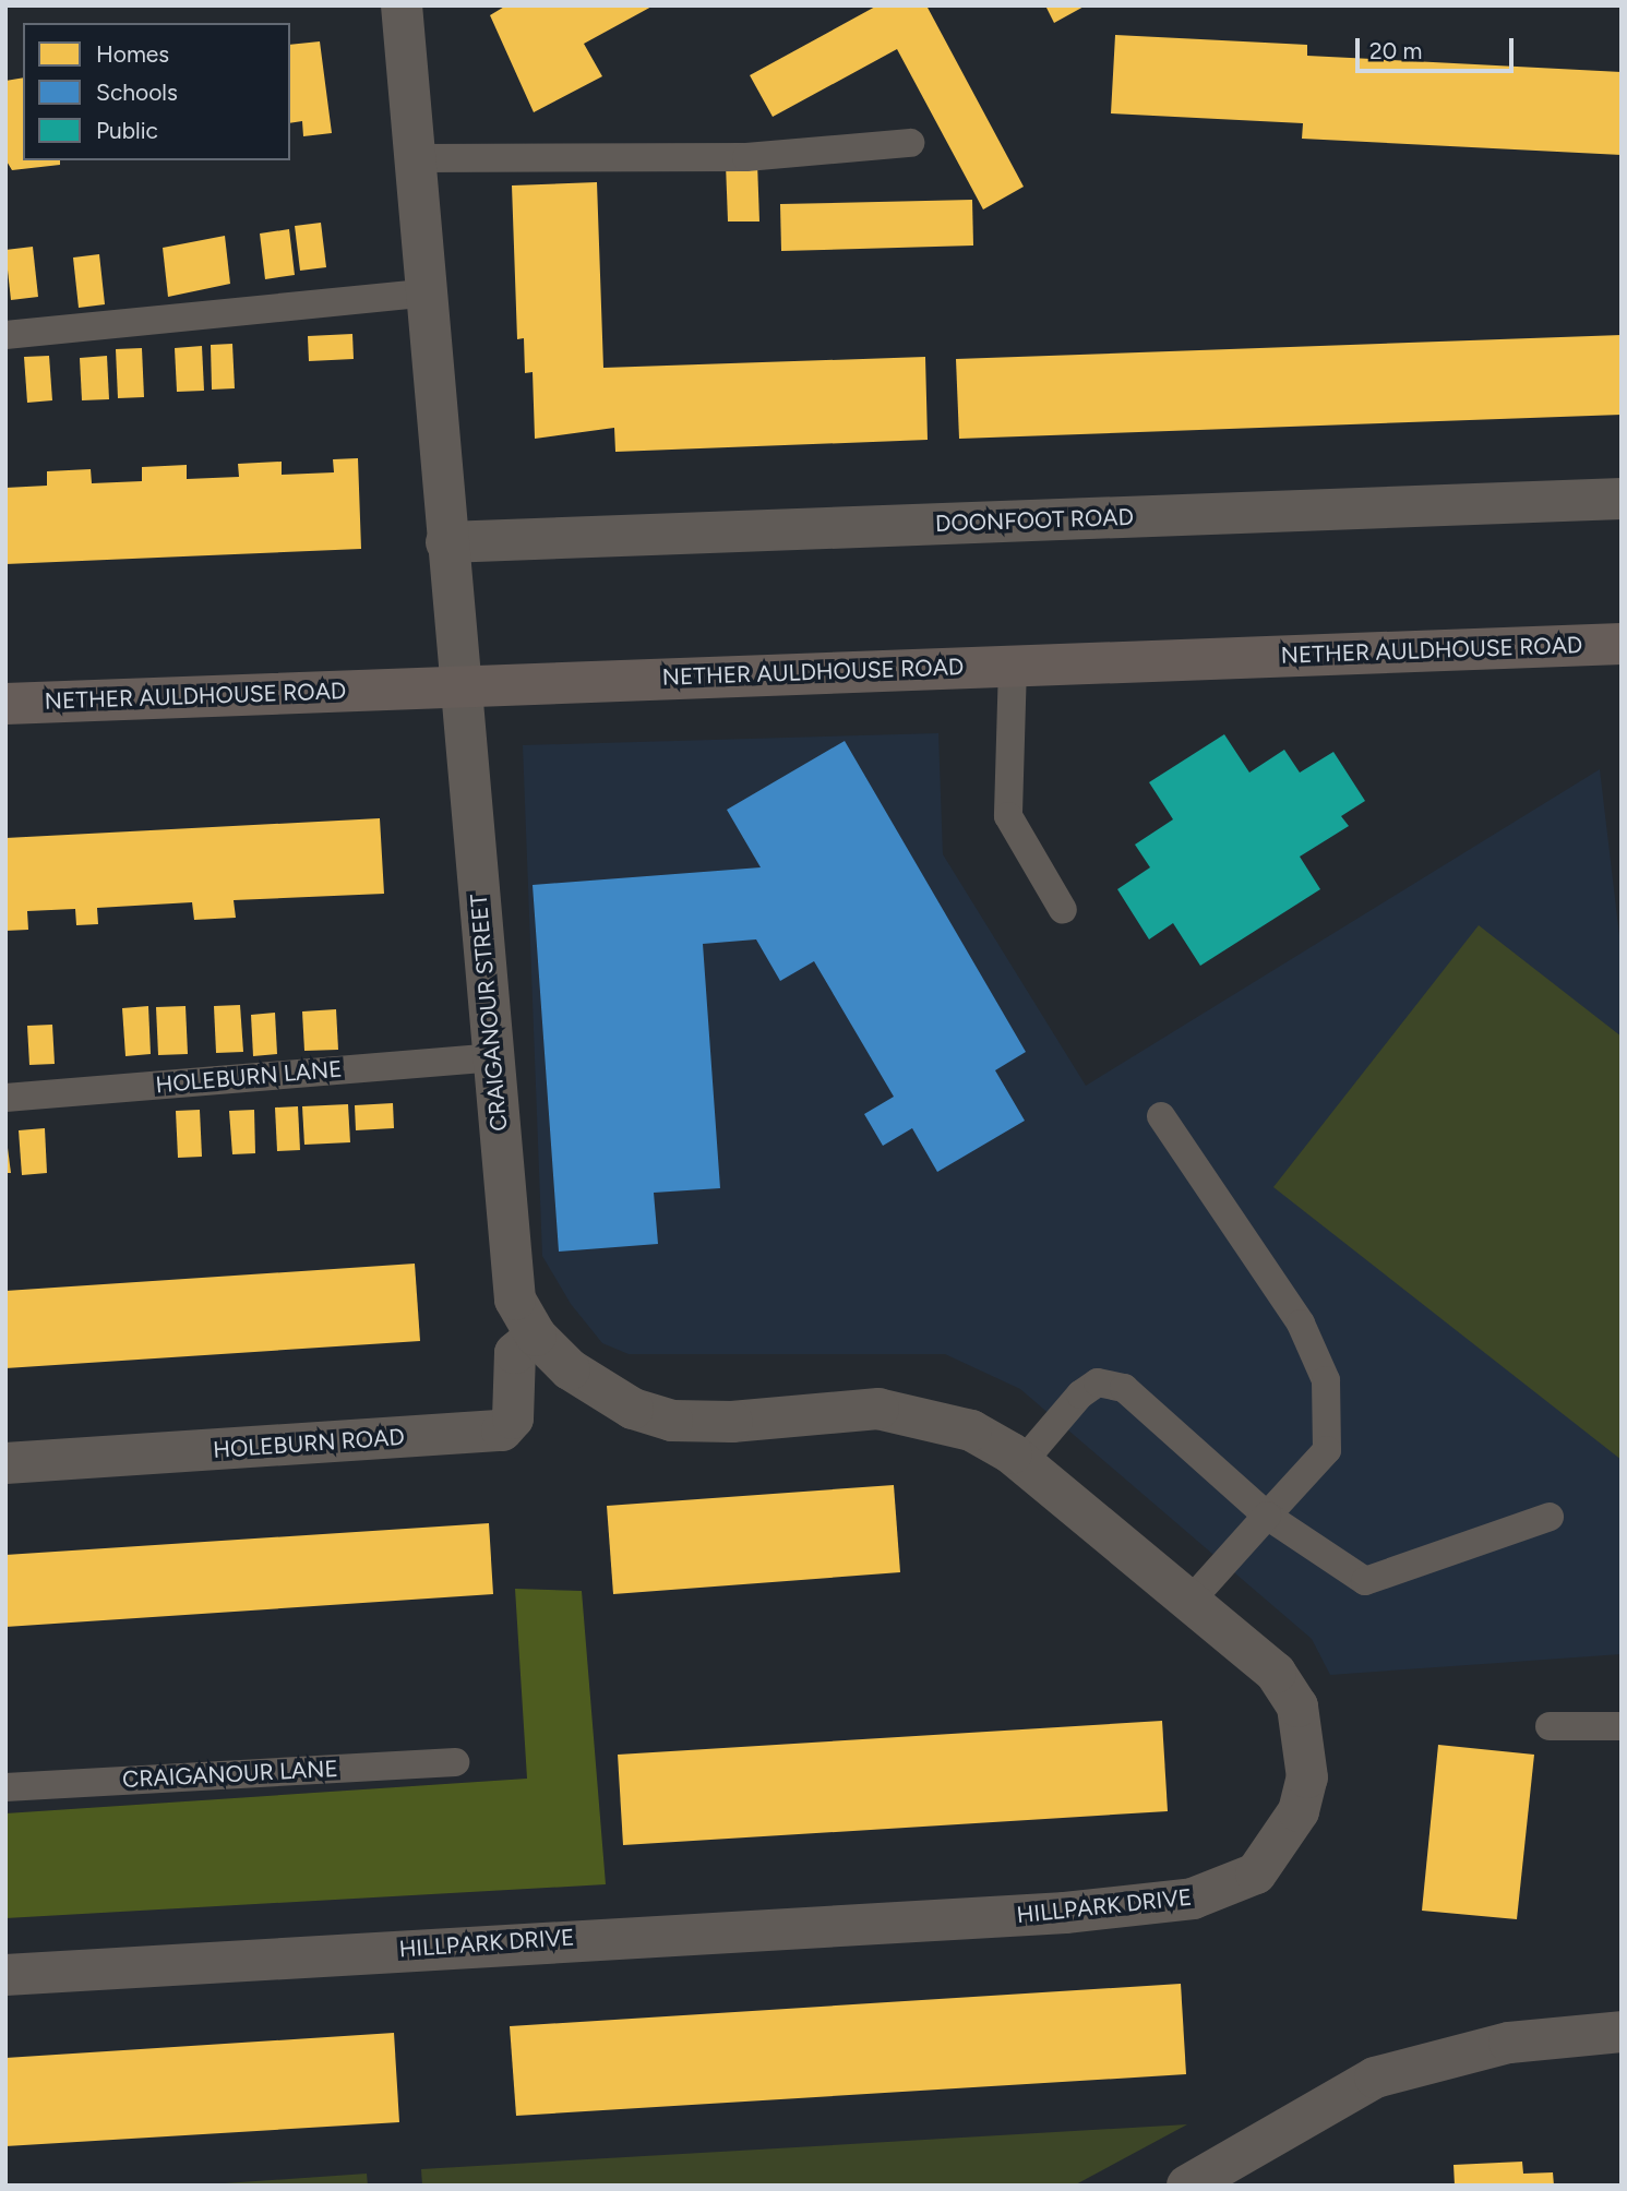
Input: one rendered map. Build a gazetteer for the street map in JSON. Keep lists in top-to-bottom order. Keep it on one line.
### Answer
{"streets":{"main road":["NETHER AULDHOUSE ROAD"],"street":["DOONFOOT ROAD","CRAIGANOUR STREET","HOLEBURN ROAD","HILLPARK DRIVE"],"lane":["HOLEBURN LANE","CRAIGANOUR LANE"]},"crossings":[["DOONFOOT ROAD","CRAIGANOUR STREET"],["NETHER AULDHOUSE ROAD","CRAIGANOUR STREET"],["CRAIGANOUR STREET","HOLEBURN LANE"],["CRAIGANOUR STREET","HOLEBURN ROAD"],["CRAIGANOUR STREET","HILLPARK DRIVE"],["HOLEBURN ROAD","HILLPARK DRIVE"]],"legend":["Homes","Schools","Public"],"scale_bar":"20 m"}
